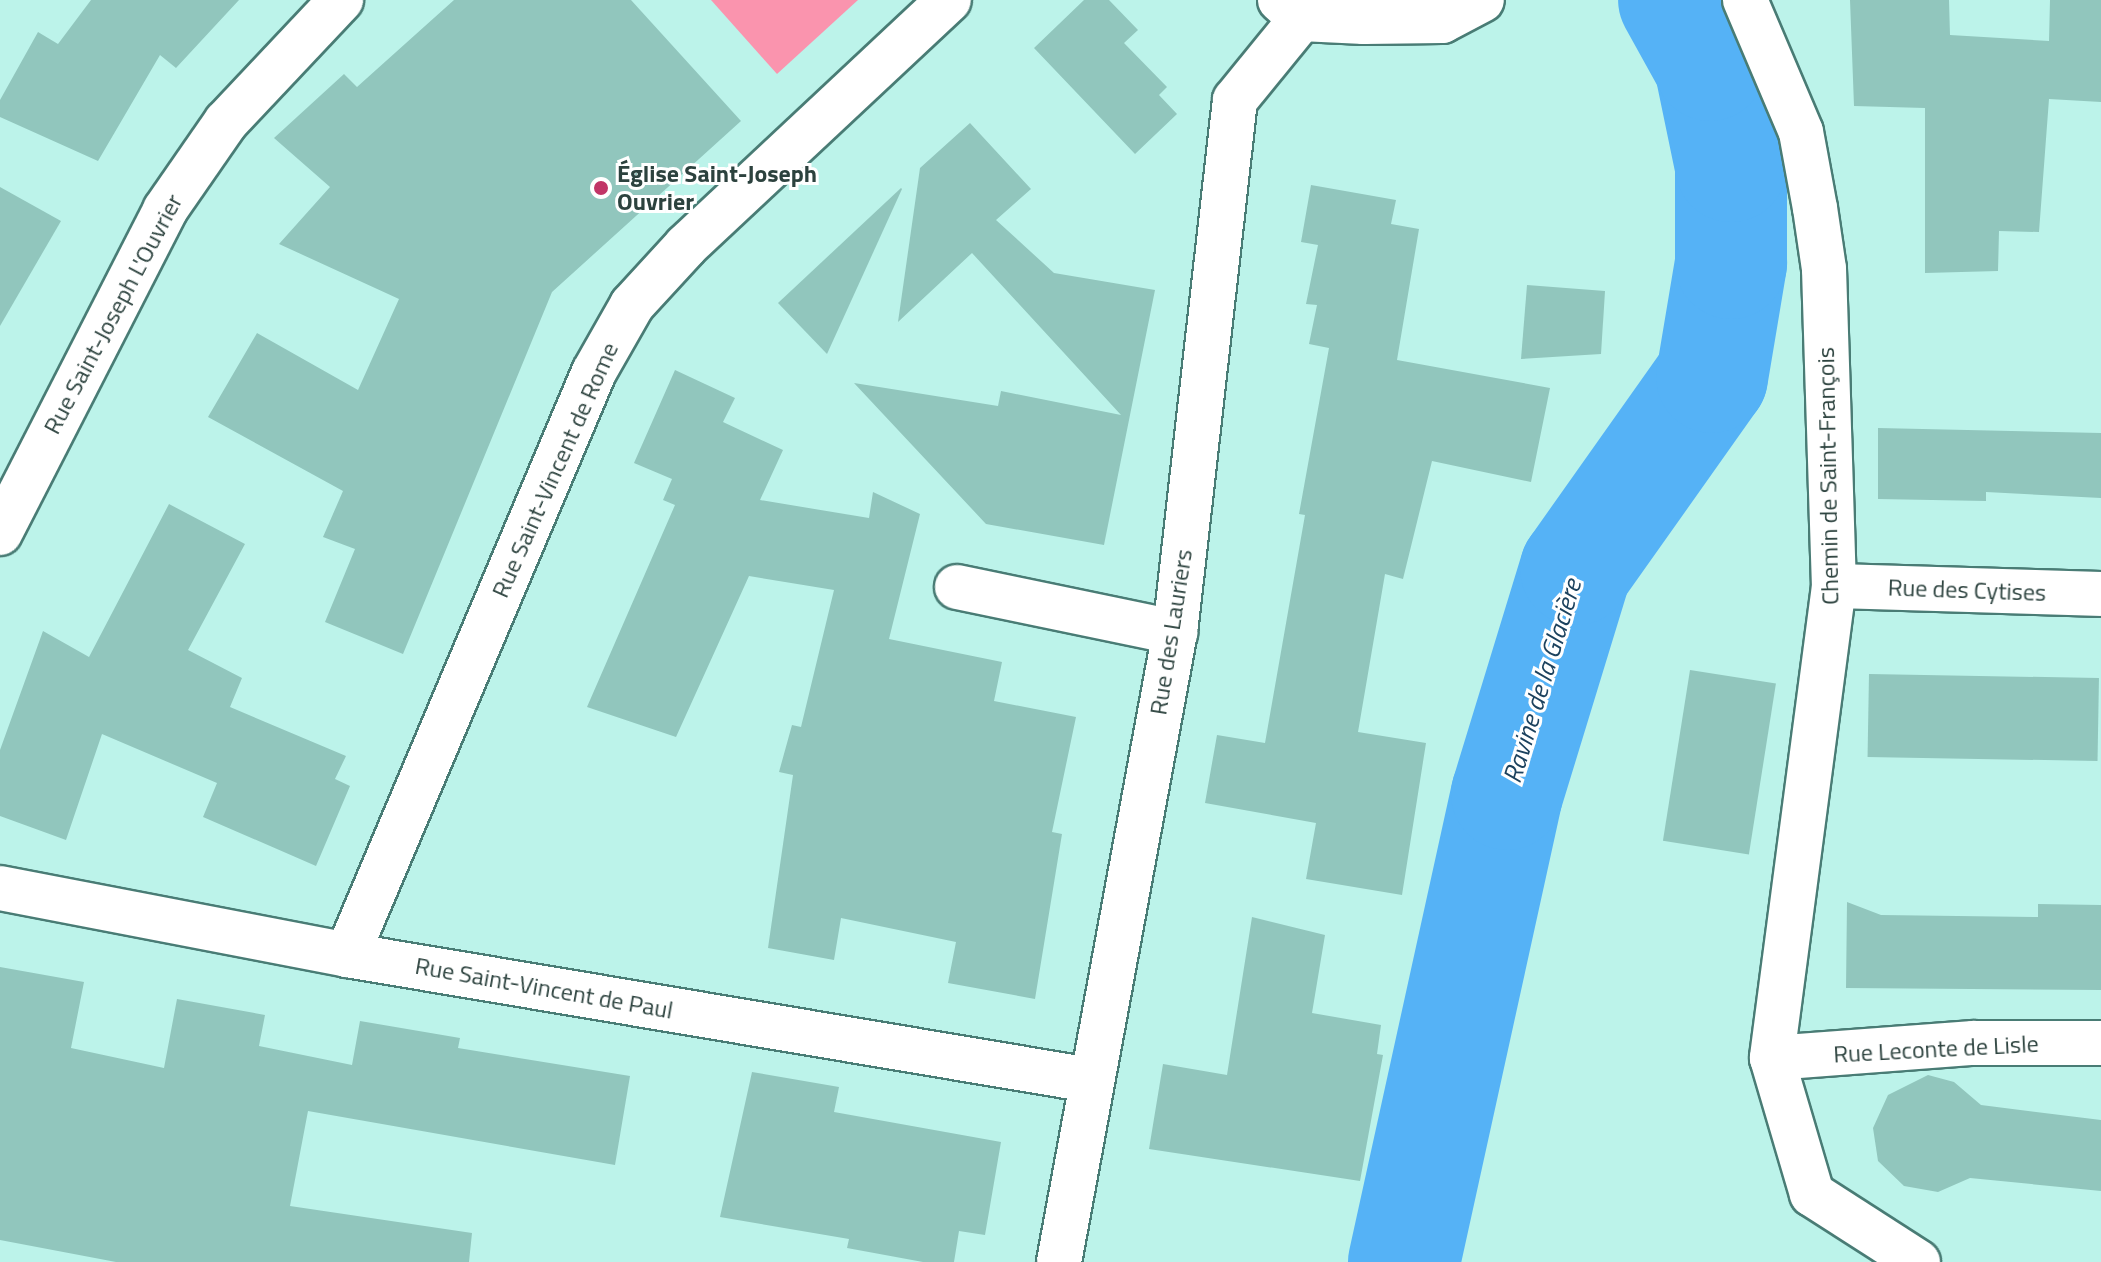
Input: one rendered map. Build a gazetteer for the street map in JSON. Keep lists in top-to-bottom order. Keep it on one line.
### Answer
{"streets":{"street":["Rue Saint-Joseph L'Ouvrier","Rue Saint-Vincent de Rome","Chemin de Saint-François","Rue des Cytises","Rue des Lauriers","Rue Saint-Vincent de Paul","Rue Leconte de Lisle"]},"crossings":[["Rue Saint-Vincent de Rome","Rue Saint-Vincent de Paul"],["Chemin de Saint-François","Rue des Cytises"],["Chemin de Saint-François","Rue Leconte de Lisle"],["Rue des Lauriers","Rue Saint-Vincent de Paul"]],"water":["Ravine de la Glacière"],"places":["Église Saint-Joseph Ouvrier"]}
